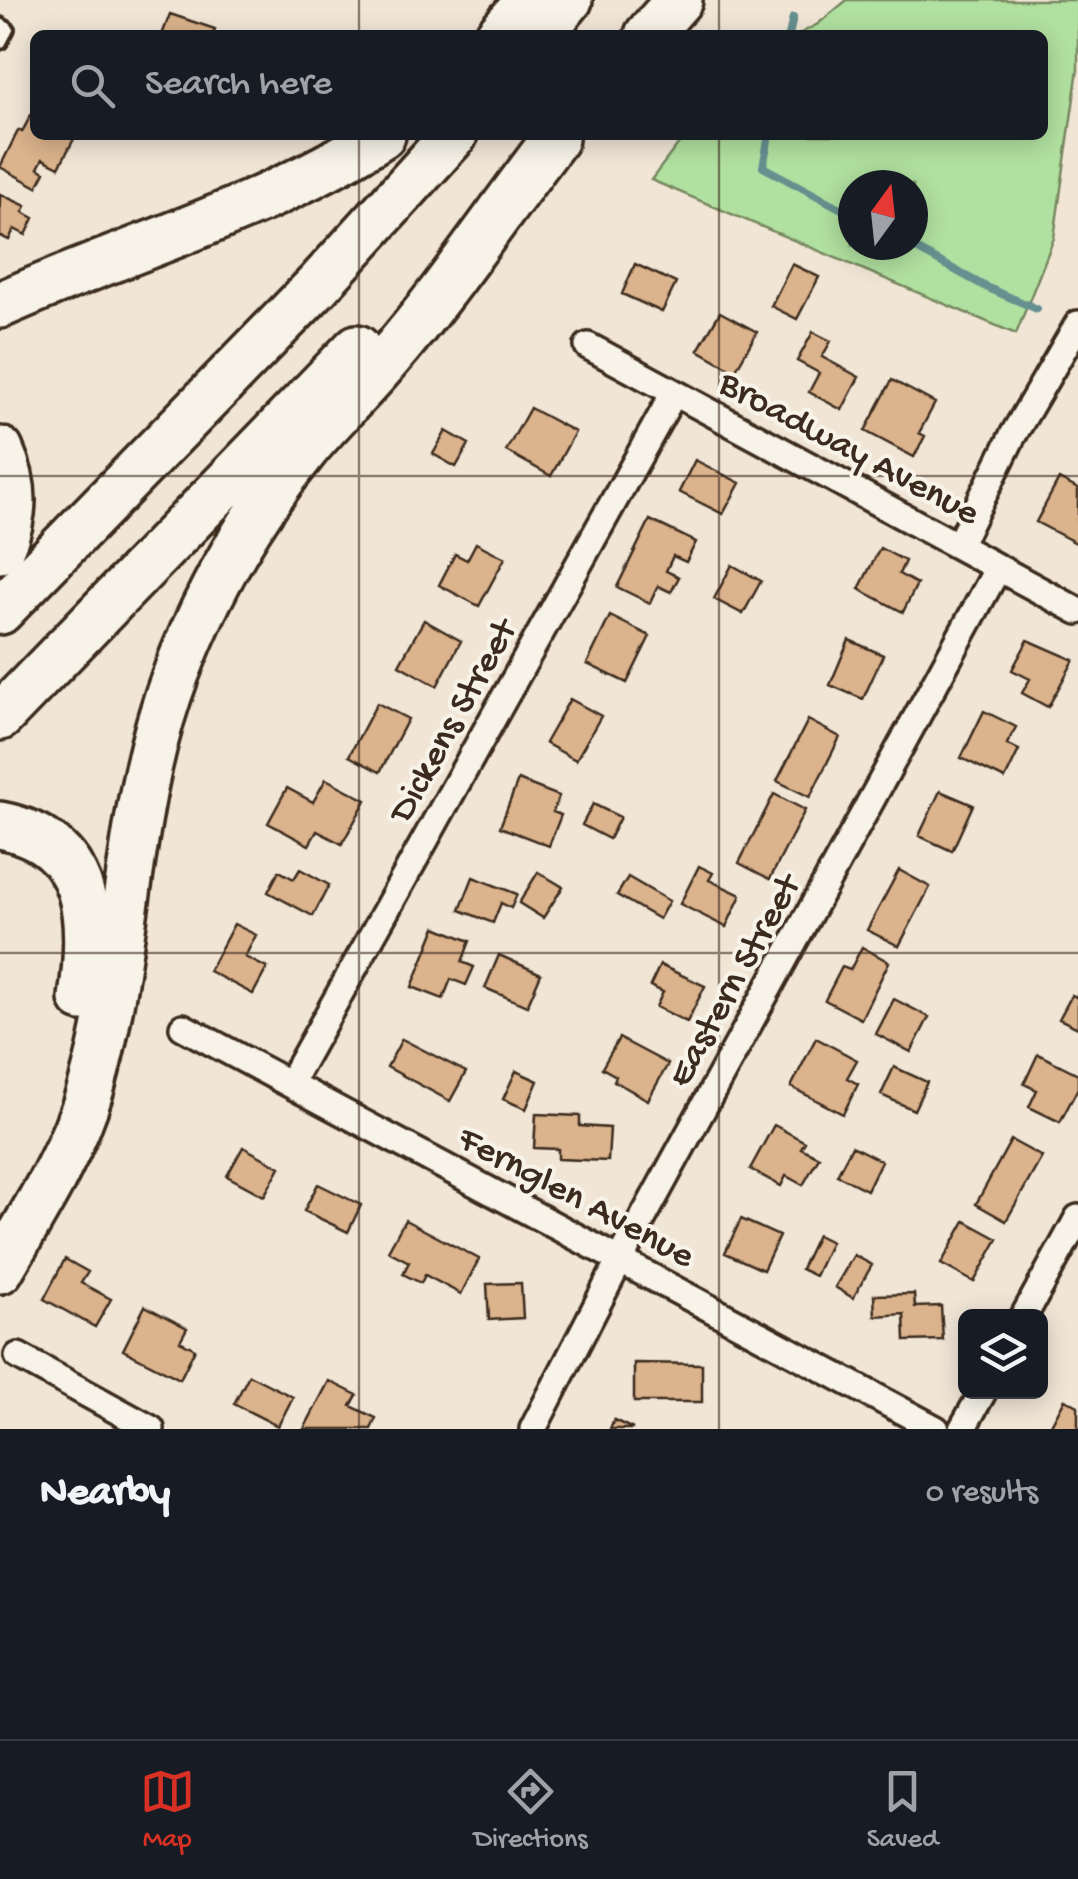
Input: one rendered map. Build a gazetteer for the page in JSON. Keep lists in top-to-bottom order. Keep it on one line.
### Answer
{"streets":{"street":["Broadway Avenue","Dickens Street","Eastern Street","Fernglen Avenue"]},"crossings":[["Broadway Avenue","Dickens Street"],["Broadway Avenue","Eastern Street"],["Dickens Street","Fernglen Avenue"],["Eastern Street","Fernglen Avenue"]],"north":"top","page":{"search":"Search here","heading":["Nearby","0 results"],"nav":["Map","Directions","Saved"]}}
